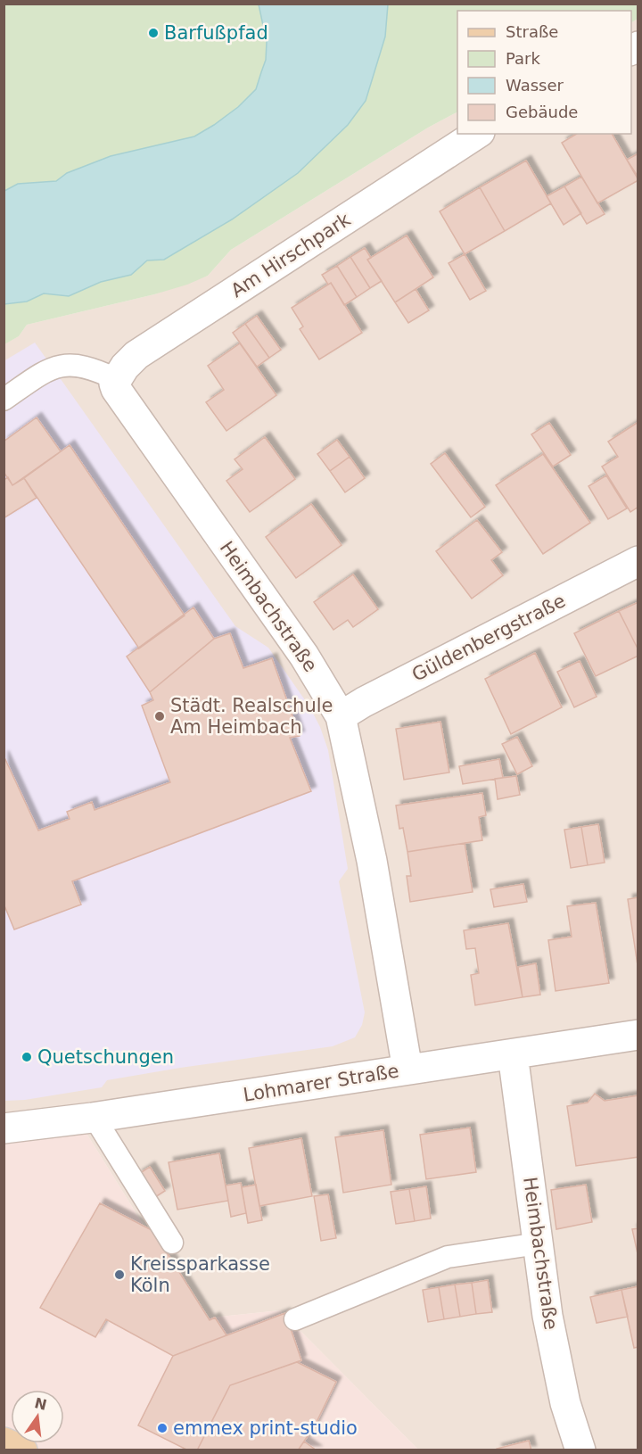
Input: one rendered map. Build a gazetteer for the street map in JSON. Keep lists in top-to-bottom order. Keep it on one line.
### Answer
{"streets":{"street":["Am Hirschpark","Heimbachstraße","Güldenbergstraße","Lohmarer Straße"]},"crossings":[["Am Hirschpark","Heimbachstraße"],["Heimbachstraße","Güldenbergstraße"],["Heimbachstraße","Lohmarer Straße"]],"places":["Barfußpfad","Städt. Realschule Am Heimbach","Quetschungen","Kreissparkasse Köln","emmex print-studio"],"legend":["Straße","Park","Wasser","Gebäude"],"north":"top"}
